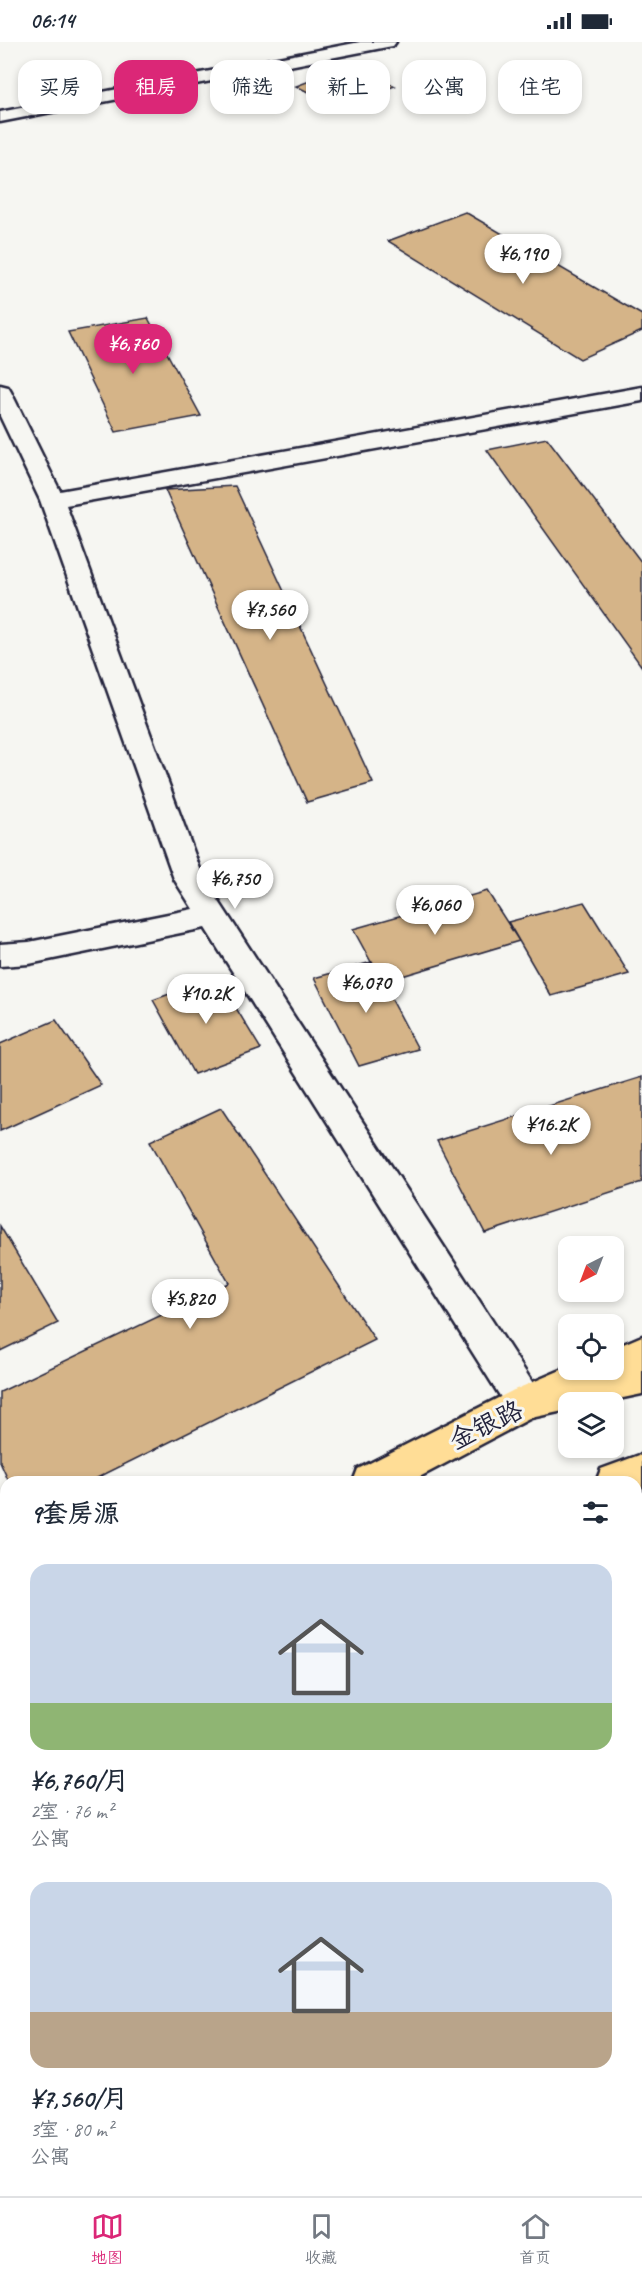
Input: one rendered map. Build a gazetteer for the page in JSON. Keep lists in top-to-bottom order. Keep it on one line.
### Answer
{"streets":{"main road":["金银路"]},"north":"bottom left","page":{"status":"06:14","chip":["买房","租房","筛选","新上","公寓","住宅"],"price":["¥6,190","¥6,760","¥7,560","¥6,750","¥6,060","¥6,070","¥10.2K","¥16.2K","¥5,820"],"heading":"9套房源","list":[{"name":"¥6,760/月","note":"2室 · 76 m² · 公寓"},{"name":"¥7,560/月","note":"3室 · 80 m² · 公寓"}],"tabs":["地图","收藏","首页"]}}
